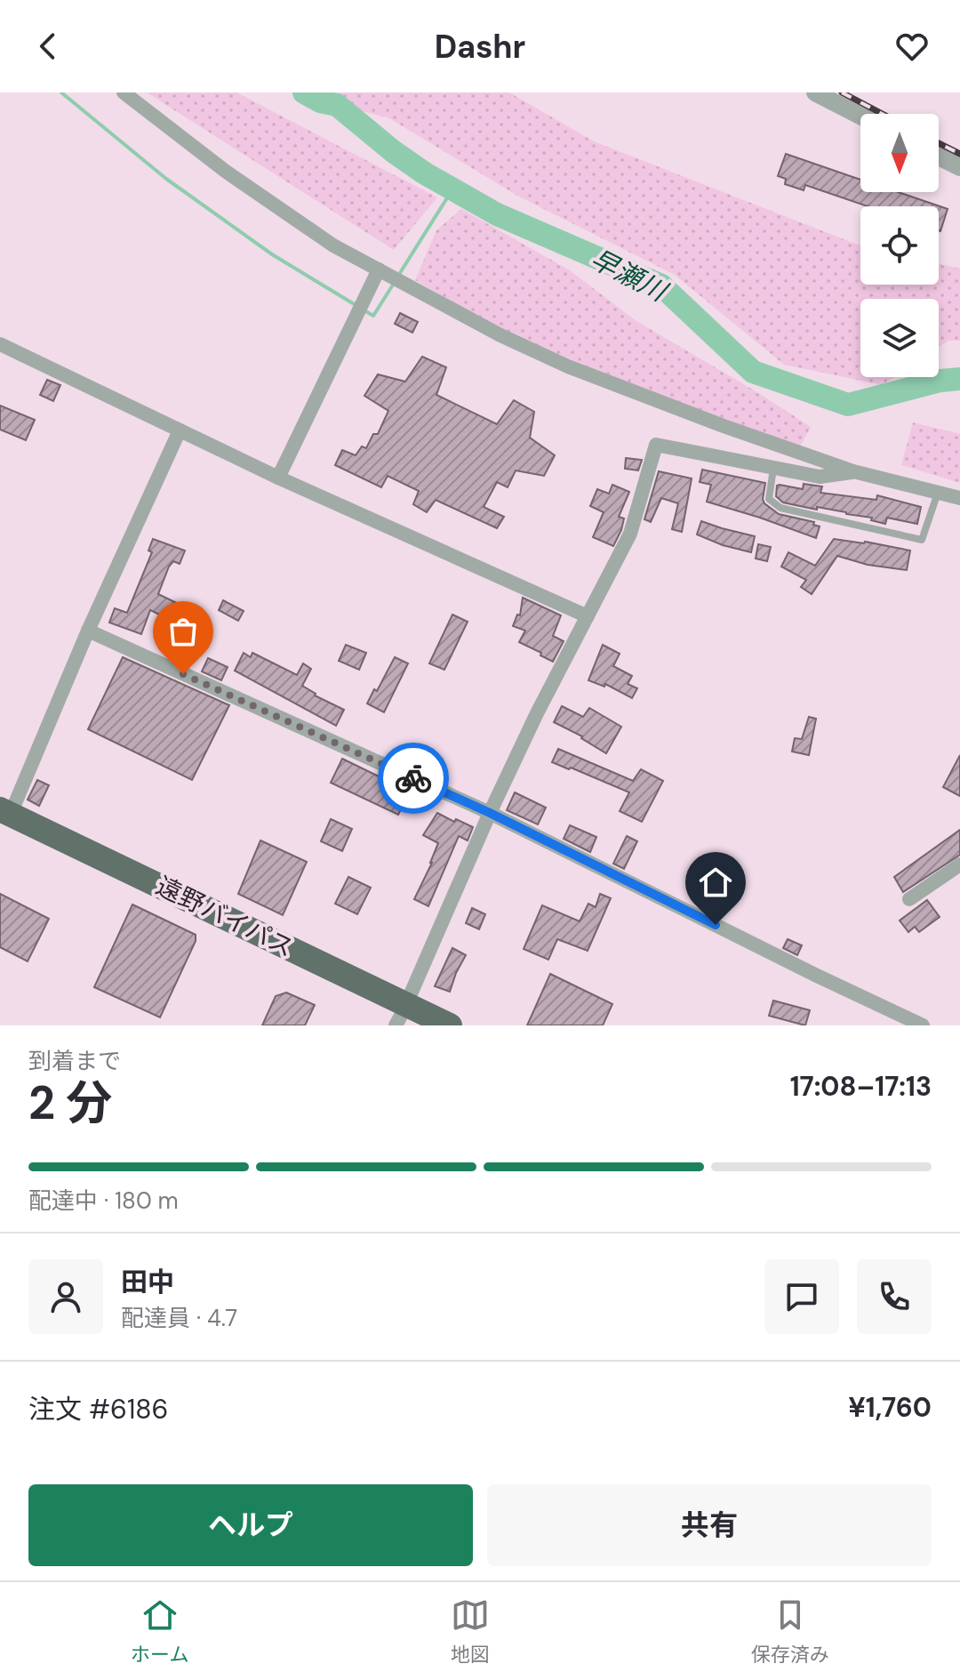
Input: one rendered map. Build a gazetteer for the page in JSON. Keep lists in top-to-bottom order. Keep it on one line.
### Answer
{"streets":{"highway":["遠野バイパス"]},"water":["早瀬川"],"north":"bottom","page":{"header":"Dashr","heading":["2 分","到着まで","17:08–17:13"],"panel":["田中","配達員 · 4.7","注文 #6186","¥1,760"],"bar":"配達中 · 180 m","buttons":["ヘルプ","共有"],"tabs":["ホーム","地図","保存済み"]}}
